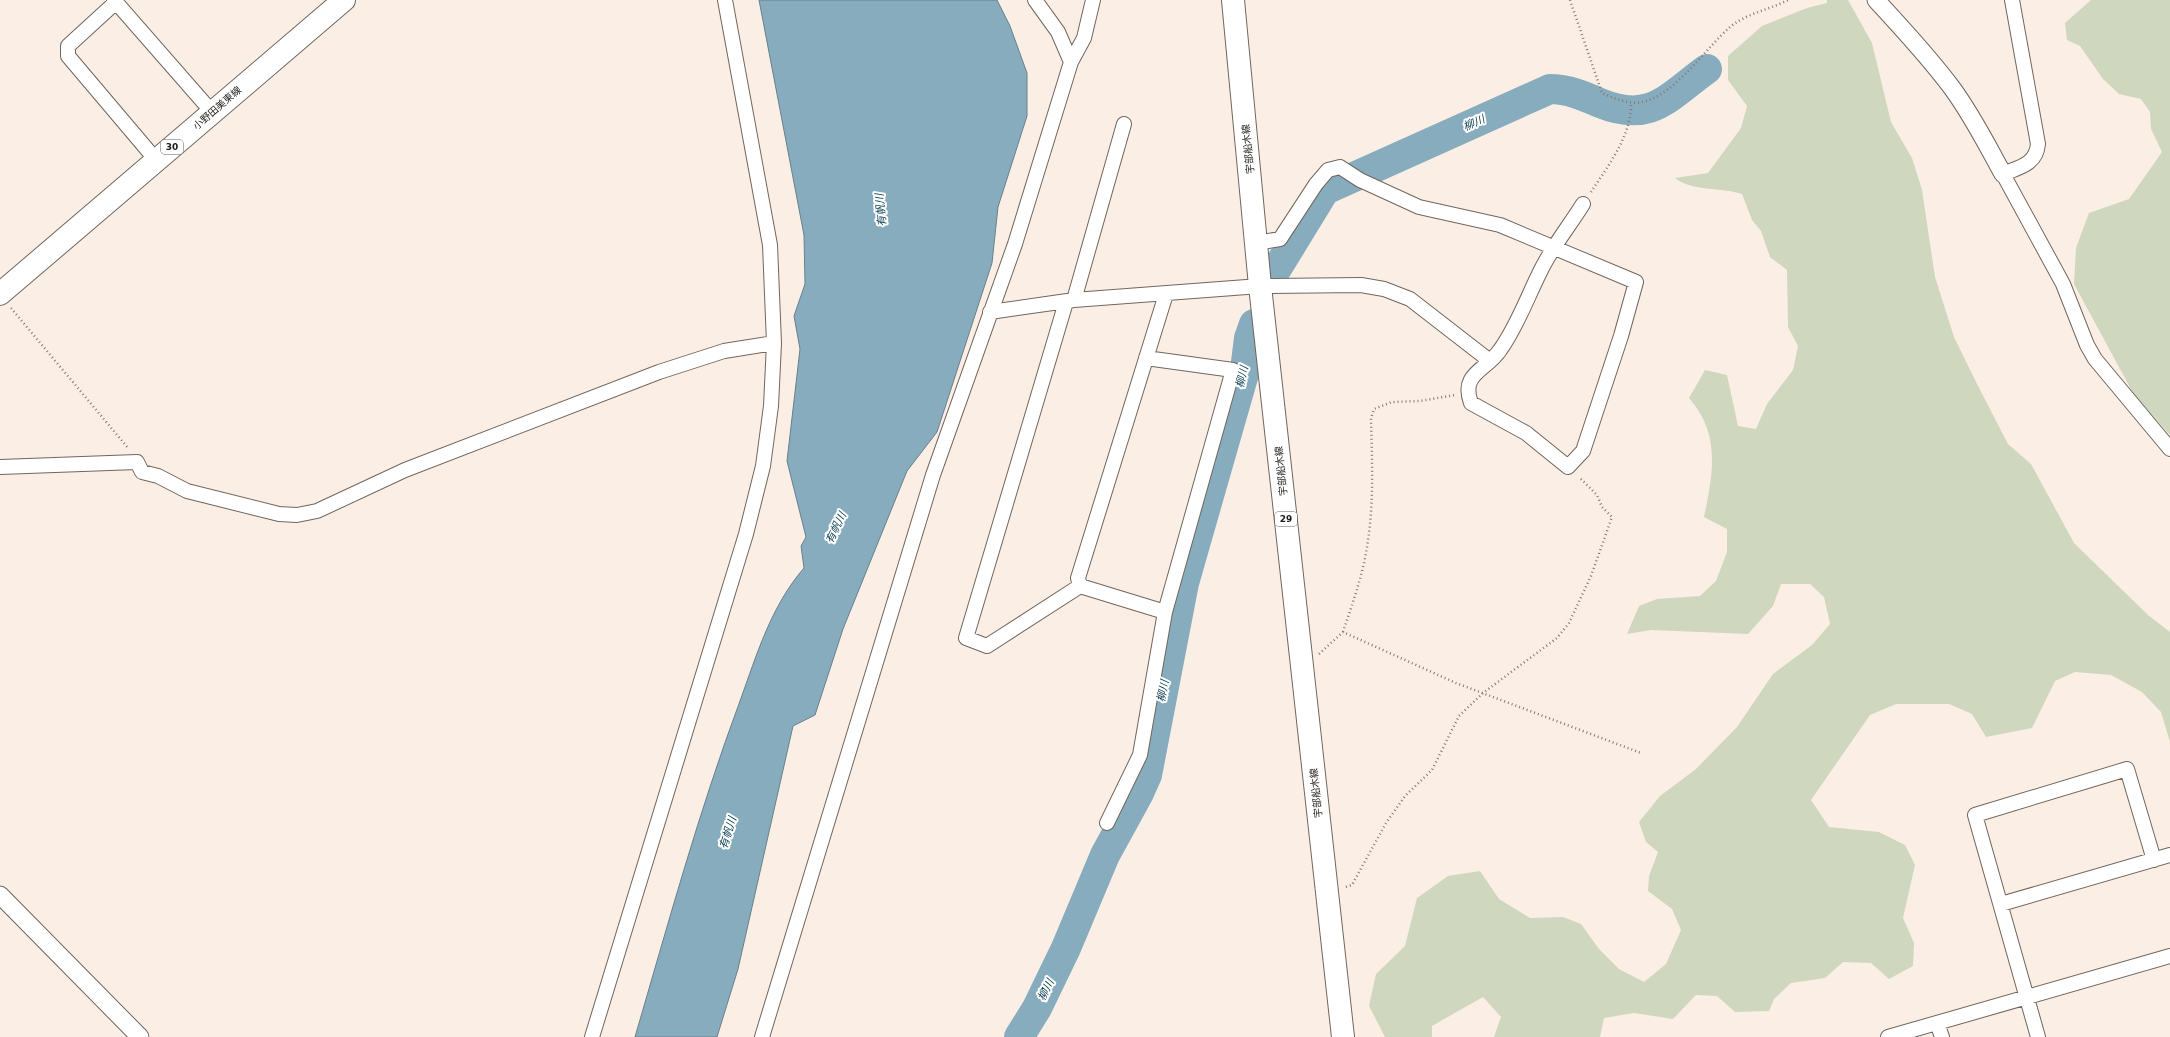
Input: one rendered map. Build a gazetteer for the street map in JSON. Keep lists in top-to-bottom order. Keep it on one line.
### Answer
{"streets":{"main road":["小野田美東線","30","宇部船木線","29"]},"water":["柳川","有帆川"]}
